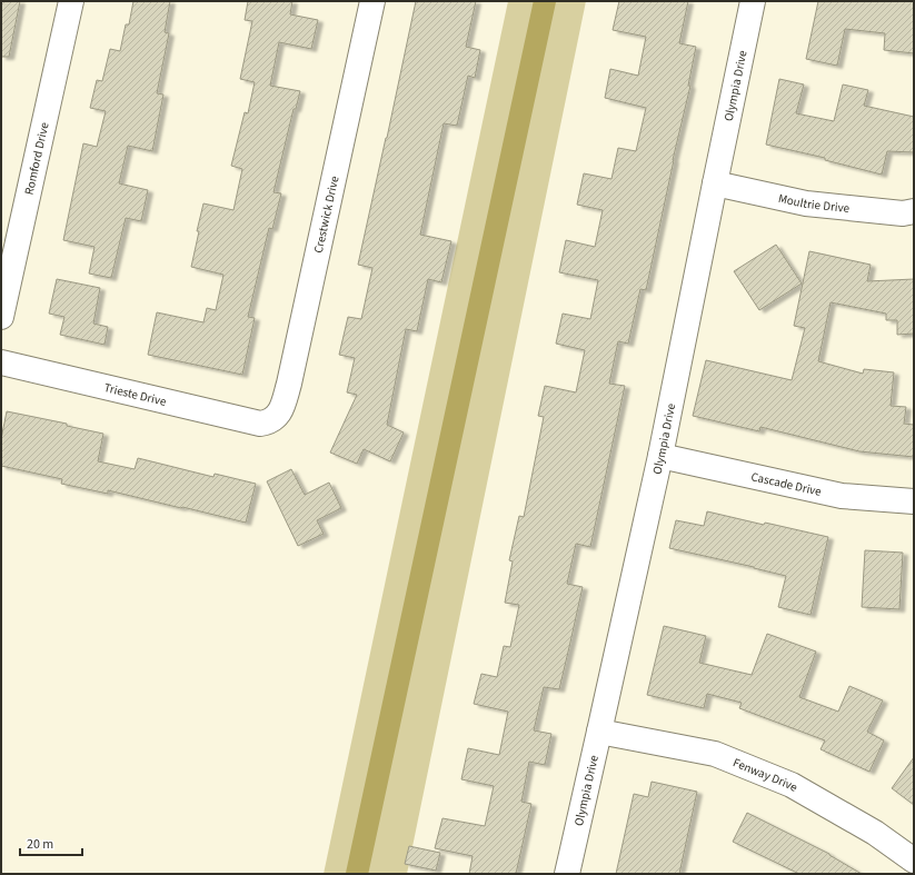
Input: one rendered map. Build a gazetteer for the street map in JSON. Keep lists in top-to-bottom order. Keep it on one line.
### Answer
{"streets":{"street":["Olympia Drive","Romford Drive","Moultrie Drive","Crestwick Drive","Trieste Drive","Cascade Drive","Fenway Drive"]},"crossings":[["Olympia Drive","Moultrie Drive"],["Olympia Drive","Cascade Drive"],["Olympia Drive","Fenway Drive"],["Crestwick Drive","Trieste Drive"]],"scale_bar":"20 m"}
